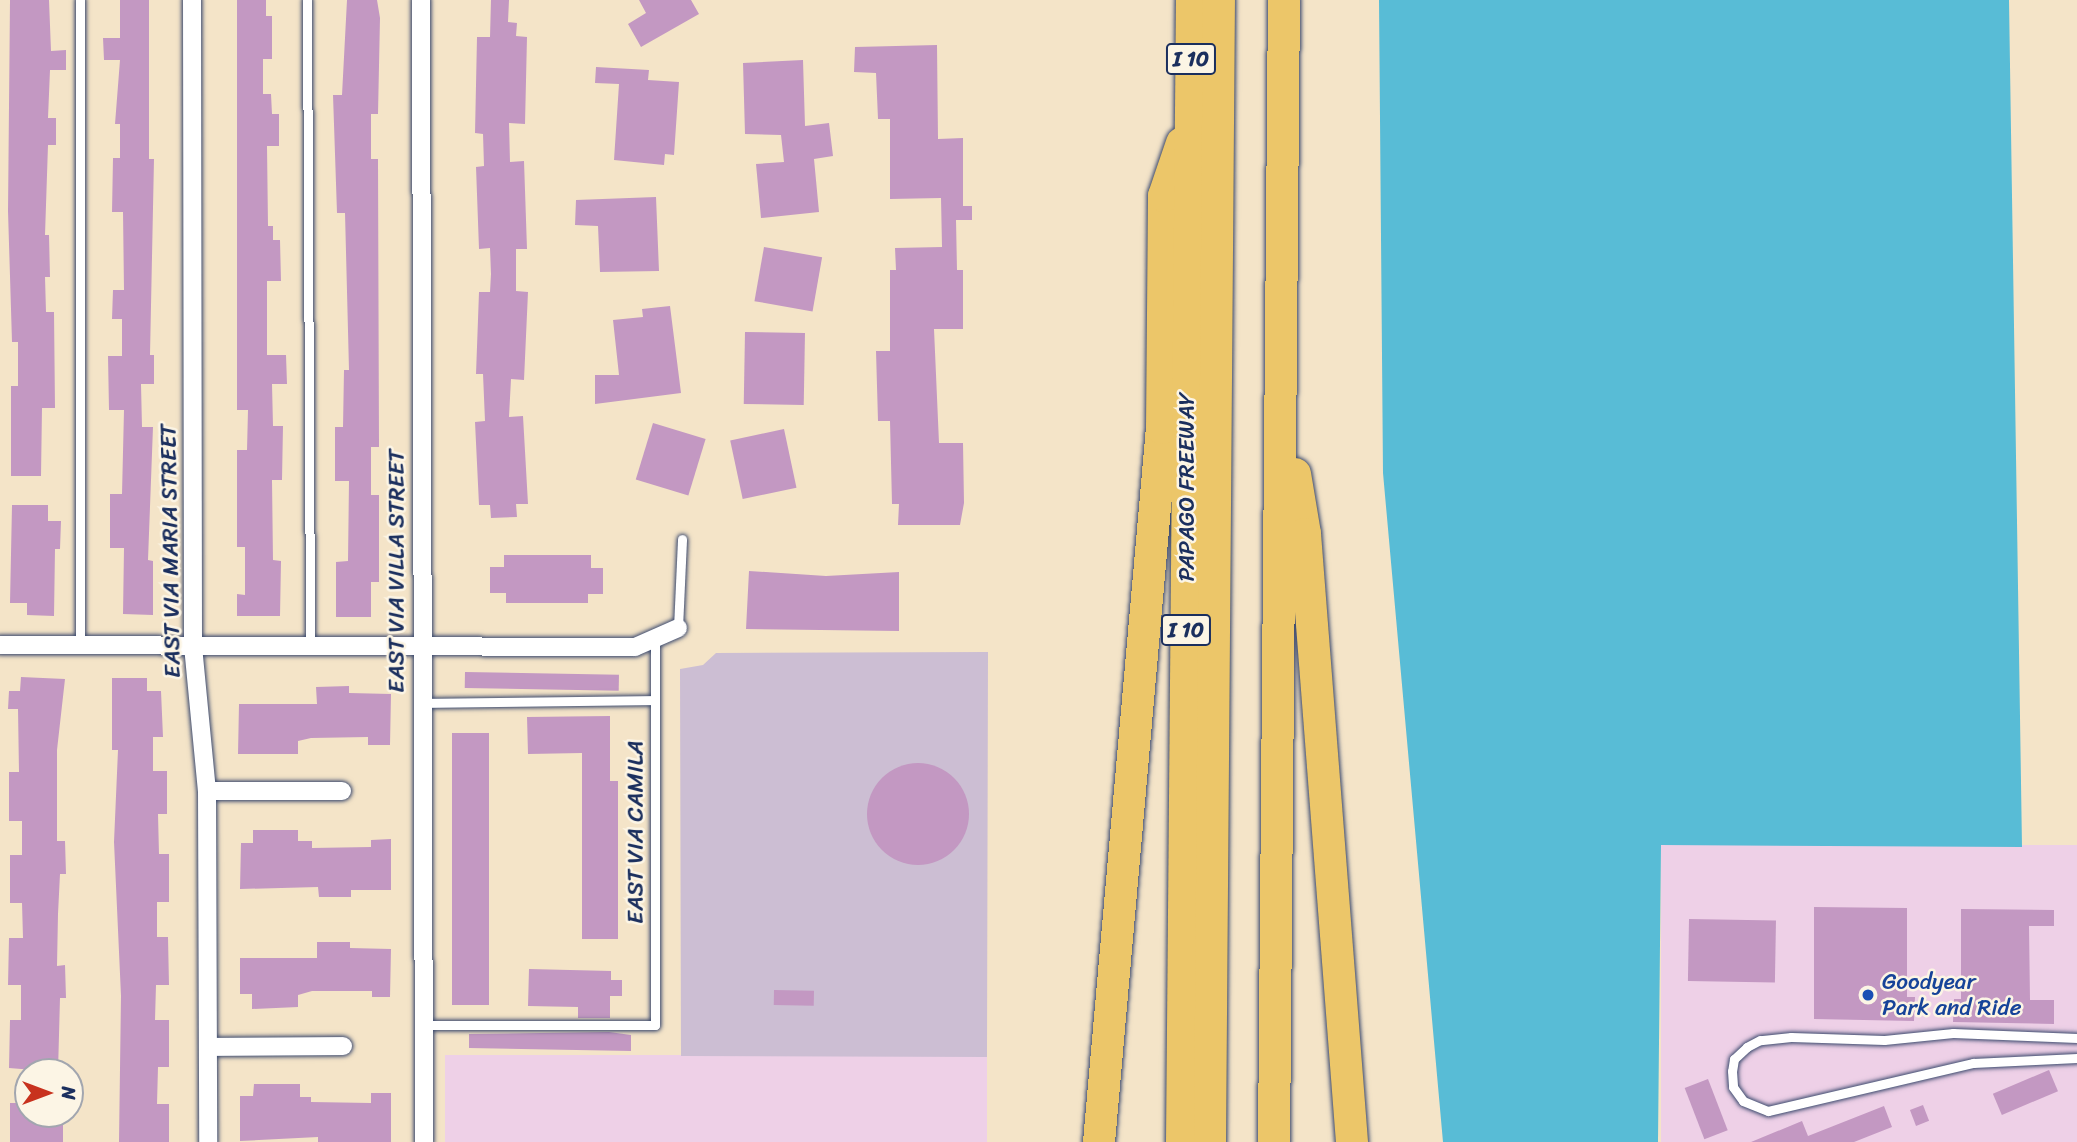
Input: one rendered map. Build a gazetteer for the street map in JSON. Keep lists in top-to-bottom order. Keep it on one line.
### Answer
{"streets":{"highway":["I 10","PAPAGO FREEWAY"],"street":["EAST VIA MARIA STREET","EAST VIA VILLA STREET"],"lane":["EAST VIA CAMILA"]},"crossings":[["EAST VIA VILLA STREET","EAST VIA CAMILA"]],"places":["Goodyear Park and Ride"],"north":"right"}
